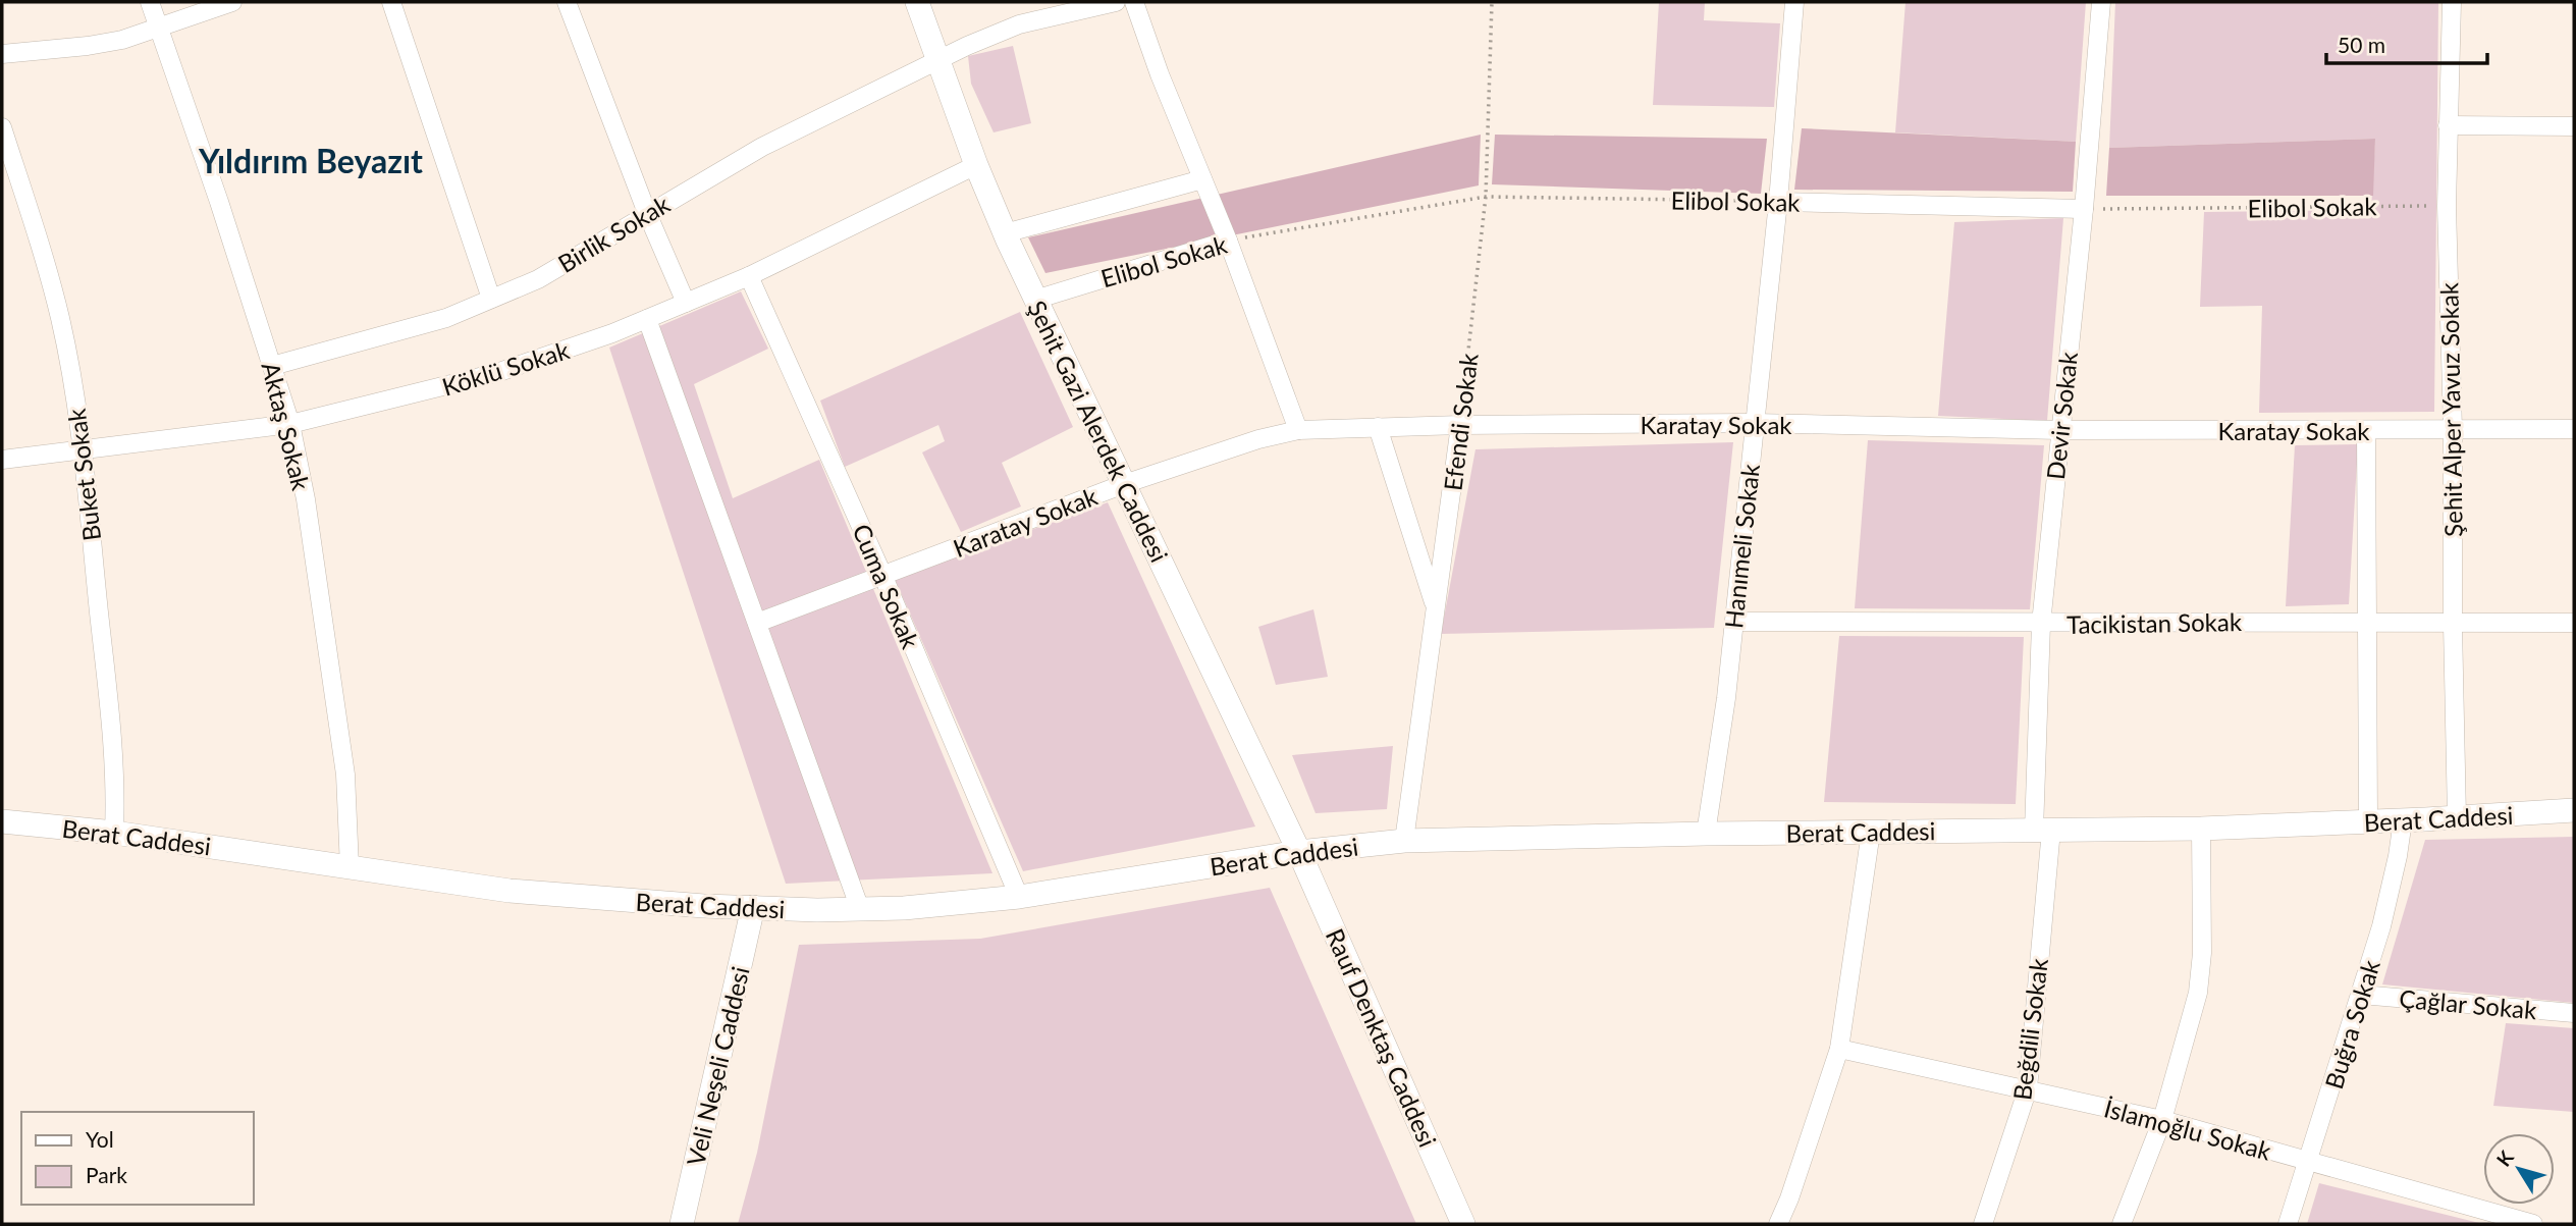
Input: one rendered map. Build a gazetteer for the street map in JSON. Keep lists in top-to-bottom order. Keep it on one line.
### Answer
{"streets":{"street":["Elibol Sokak","Birlik Sokak","Köklü Sokak","Şehit Alper Yavuz Sokak","Devir Sokak","Efendi Sokak","Karatay Sokak","Aktaş Sokak","Şehit Gazi Alerdek Caddesi","Buket Sokak","Hanımeli Sokak","Cuma Sokak","Tacikistan Sokak","Berat Caddesi","Çağlar Sokak","Buğra Sokak","Beğdili Sokak","Rauf Denktaş Caddesi","Veli Neşeli Caddesi","İslamoğlu Sokak"]},"crossings":[["Elibol Sokak","Şehit Alper Yavuz Sokak"],["Elibol Sokak","Devir Sokak"],["Elibol Sokak","Efendi Sokak"],["Elibol Sokak","Şehit Gazi Alerdek Caddesi"],["Elibol Sokak","Hanımeli Sokak"],["Birlik Sokak","Aktaş Sokak"],["Birlik Sokak","Şehit Gazi Alerdek Caddesi"],["Köklü Sokak","Aktaş Sokak"],["Köklü Sokak","Şehit Gazi Alerdek Caddesi"],["Köklü Sokak","Buket Sokak"],["Köklü Sokak","Cuma Sokak"],["Şehit Alper Yavuz Sokak","Karatay Sokak"],["Şehit Alper Yavuz Sokak","Tacikistan Sokak"],["Şehit Alper Yavuz Sokak","Berat Caddesi"],["Devir Sokak","Karatay Sokak"],["Devir Sokak","Tacikistan Sokak"],["Devir Sokak","Berat Caddesi"],["Devir Sokak","Beğdili Sokak"],["Efendi Sokak","Karatay Sokak"],["Efendi Sokak","Berat Caddesi"],["Karatay Sokak","Şehit Gazi Alerdek Caddesi"],["Karatay Sokak","Hanımeli Sokak"],["Karatay Sokak","Cuma Sokak"],["Aktaş Sokak","Berat Caddesi"],["Şehit Gazi Alerdek Caddesi","Berat Caddesi"],["Şehit Gazi Alerdek Caddesi","Rauf Denktaş Caddesi"],["Buket Sokak","Berat Caddesi"],["Hanımeli Sokak","Tacikistan Sokak"],["Hanımeli Sokak","Berat Caddesi"],["Cuma Sokak","Berat Caddesi"],["Berat Caddesi","Buğra Sokak"],["Berat Caddesi","Beğdili Sokak"],["Berat Caddesi","Rauf Denktaş Caddesi"],["Berat Caddesi","Veli Neşeli Caddesi"],["Çağlar Sokak","Buğra Sokak"],["Buğra Sokak","İslamoğlu Sokak"],["Beğdili Sokak","İslamoğlu Sokak"]],"districts":["Yıldırım Beyazıt"],"legend":["Yol","Park"],"scale_bar":"50 m","north":"top left"}
